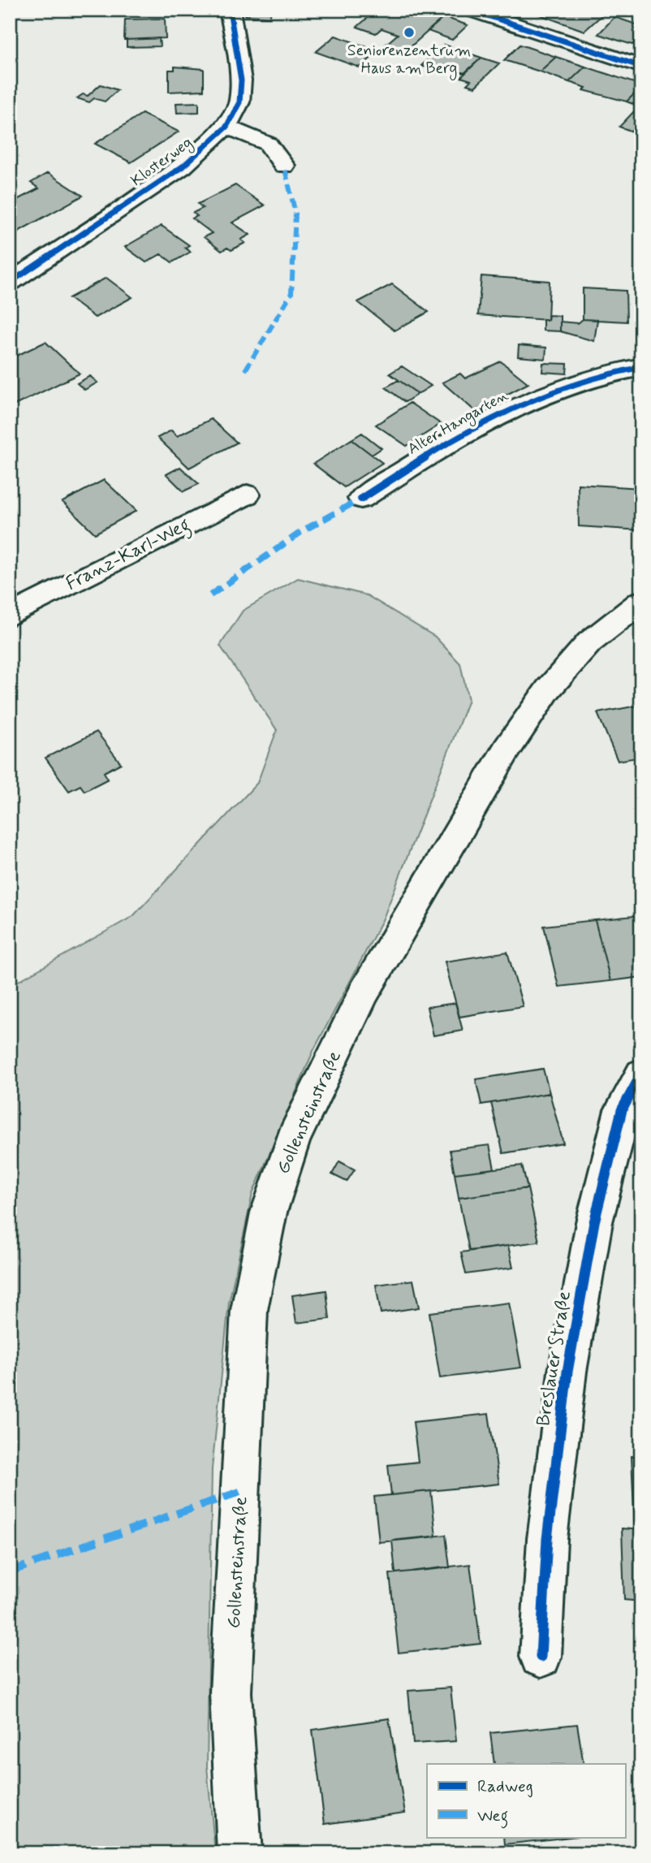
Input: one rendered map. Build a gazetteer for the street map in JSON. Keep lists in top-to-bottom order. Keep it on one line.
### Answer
{"streets":{"street":["Klosterweg","Alter Hangarten","Franz-Karl-Weg","Gollensteinstraße","Breslauer Straße"]},"places":["Seniorenzentrum Haus am Berg"],"legend":["Radweg","Weg"]}
